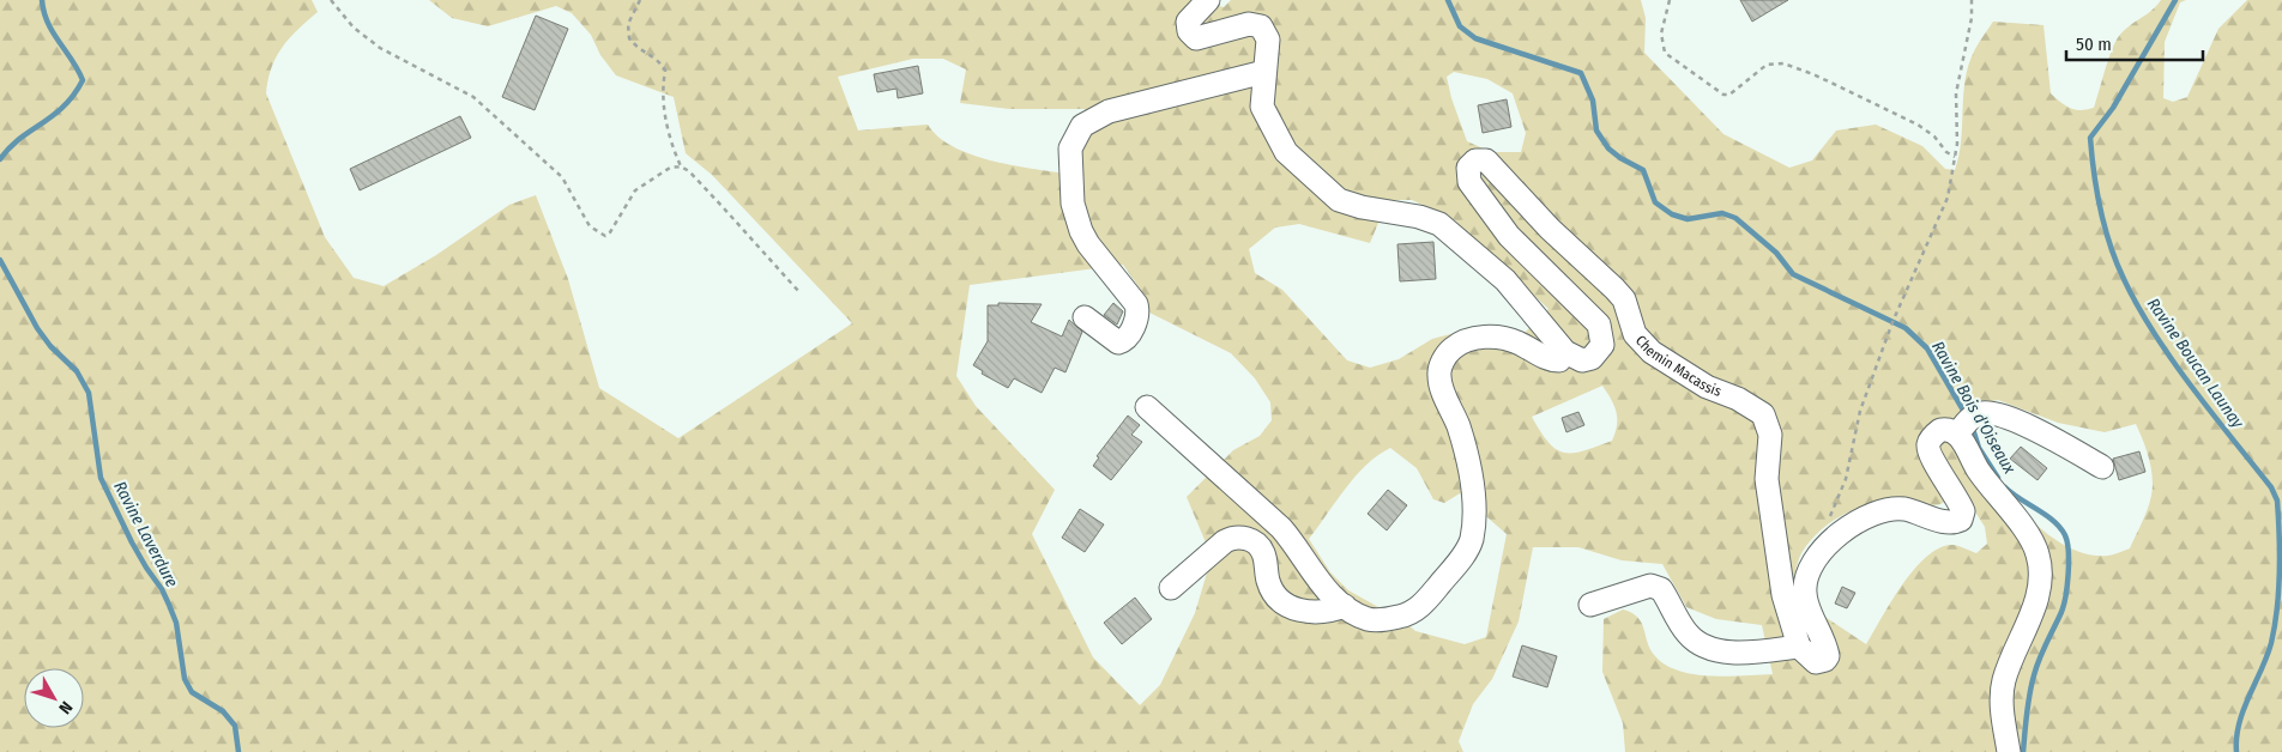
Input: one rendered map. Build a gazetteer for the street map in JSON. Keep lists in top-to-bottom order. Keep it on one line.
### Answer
{"streets":{"street":["Chemin Macassis"]},"water":["Ravine Boucan Launay","Ravine Bois d'Oiseaux","Ravine Laverdure"],"scale_bar":"50 m","north":"bottom right"}
